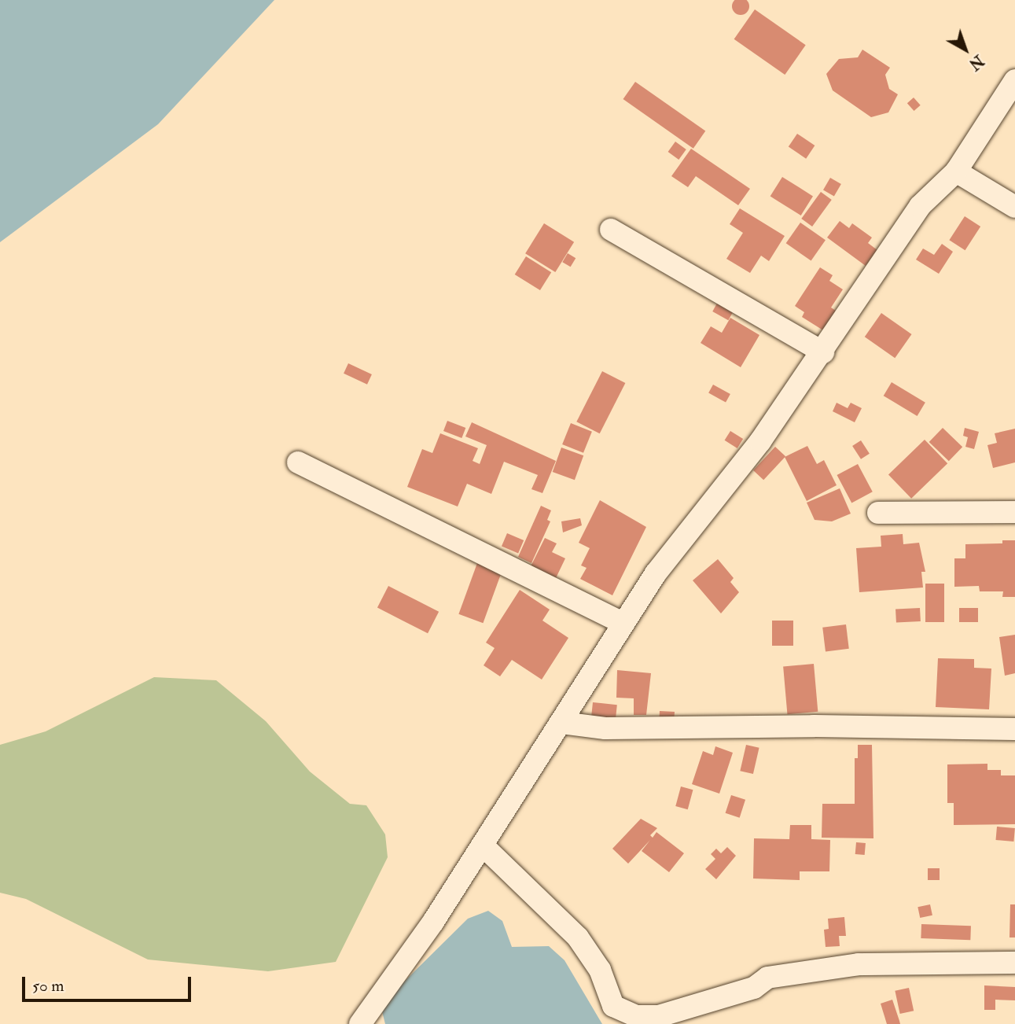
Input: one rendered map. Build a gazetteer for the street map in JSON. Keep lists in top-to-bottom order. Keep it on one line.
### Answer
{"scale_bar":"50 m","north":"bottom right"}
